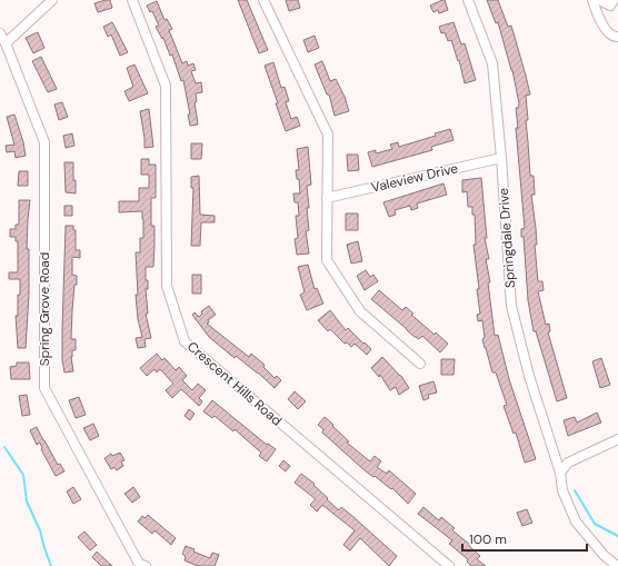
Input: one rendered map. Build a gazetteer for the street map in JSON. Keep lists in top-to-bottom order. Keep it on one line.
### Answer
{"streets":{"street":["Valeview Drive","Springdale Drive","Spring Grove Road","Crescent Hills Road"]},"crossings":[["Valeview Drive","Springdale Drive"]],"scale_bar":"100 m"}
